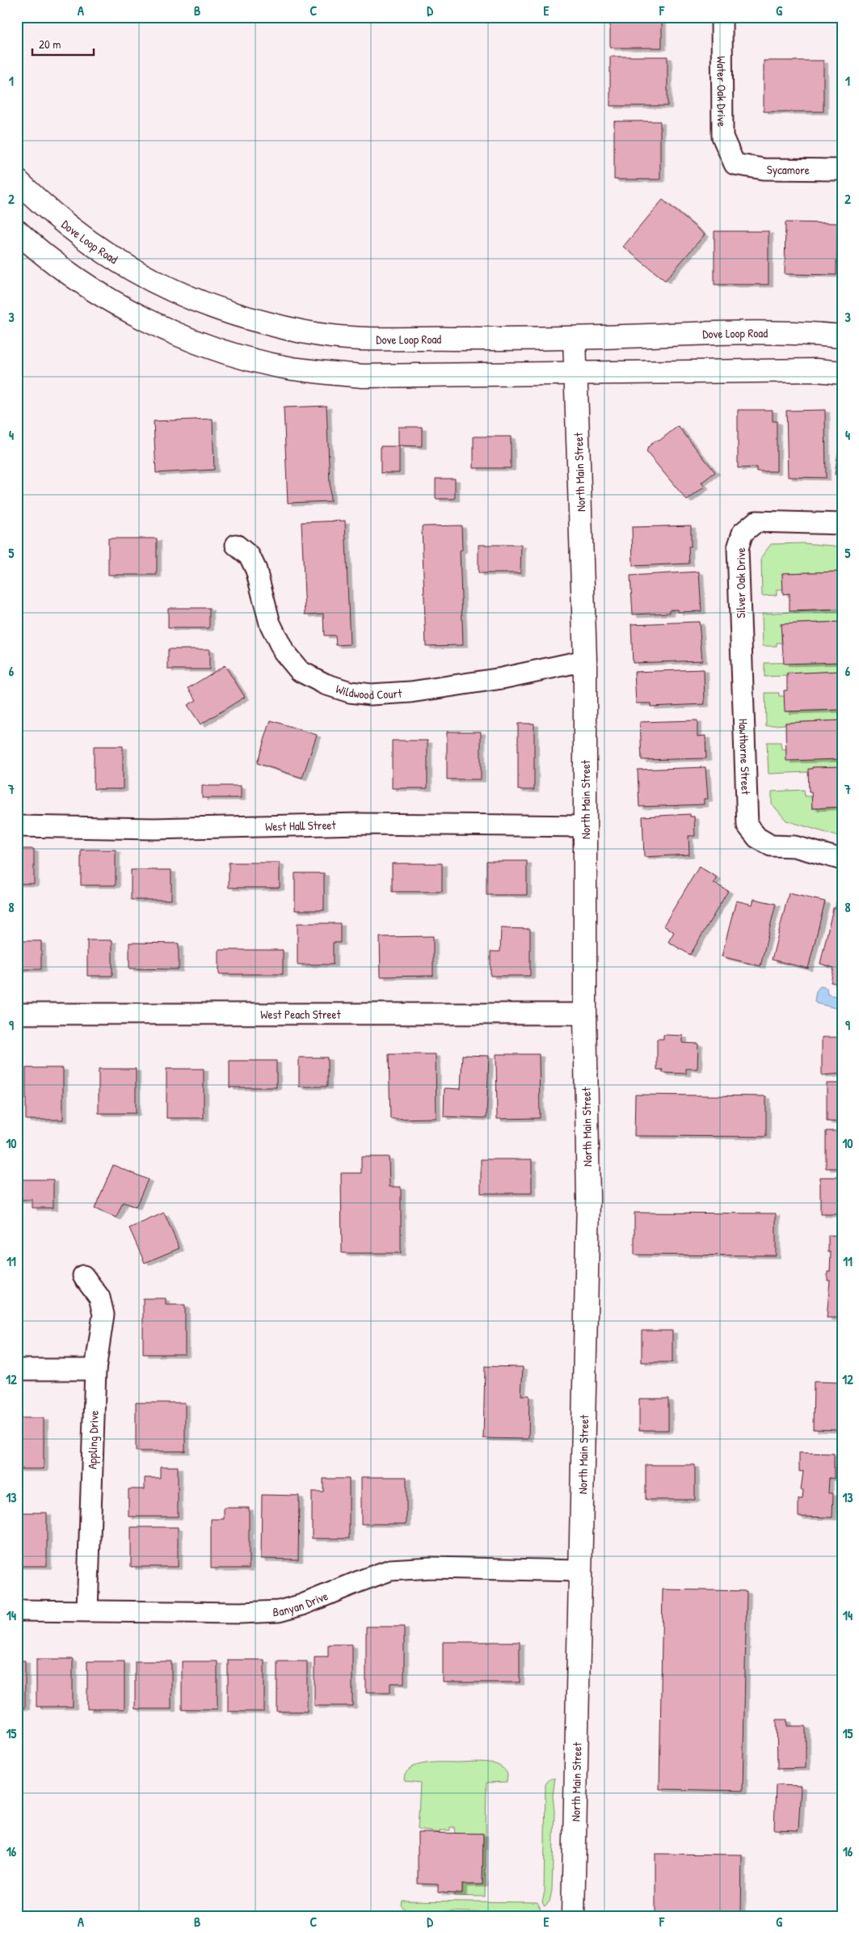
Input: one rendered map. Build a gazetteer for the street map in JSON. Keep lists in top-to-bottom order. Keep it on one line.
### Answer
{"streets":{"main road":["Dove Loop Road","North Main Street"],"street":["Water Oak Drive","Sycamore","Silver Oak Drive","Wildwood Court","Hawthorne Street","West Hall Street","West Peach Street","Appling Drive","Banyan Drive"]},"crossings":[["Water Oak Drive","Sycamore"],["Dove Loop Road","North Main Street"],["North Main Street","Wildwood Court"],["North Main Street","West Hall Street"],["North Main Street","West Peach Street"],["North Main Street","Banyan Drive"],["Silver Oak Drive","Hawthorne Street"],["Appling Drive","Banyan Drive"]],"scale_bar":"20 m","grid":{"columns":["A","B","C","D","E","F","G"],"rows":["1","2","3","4","5","6","7","8","9","10","11","12","13","14","15","16"]}}
